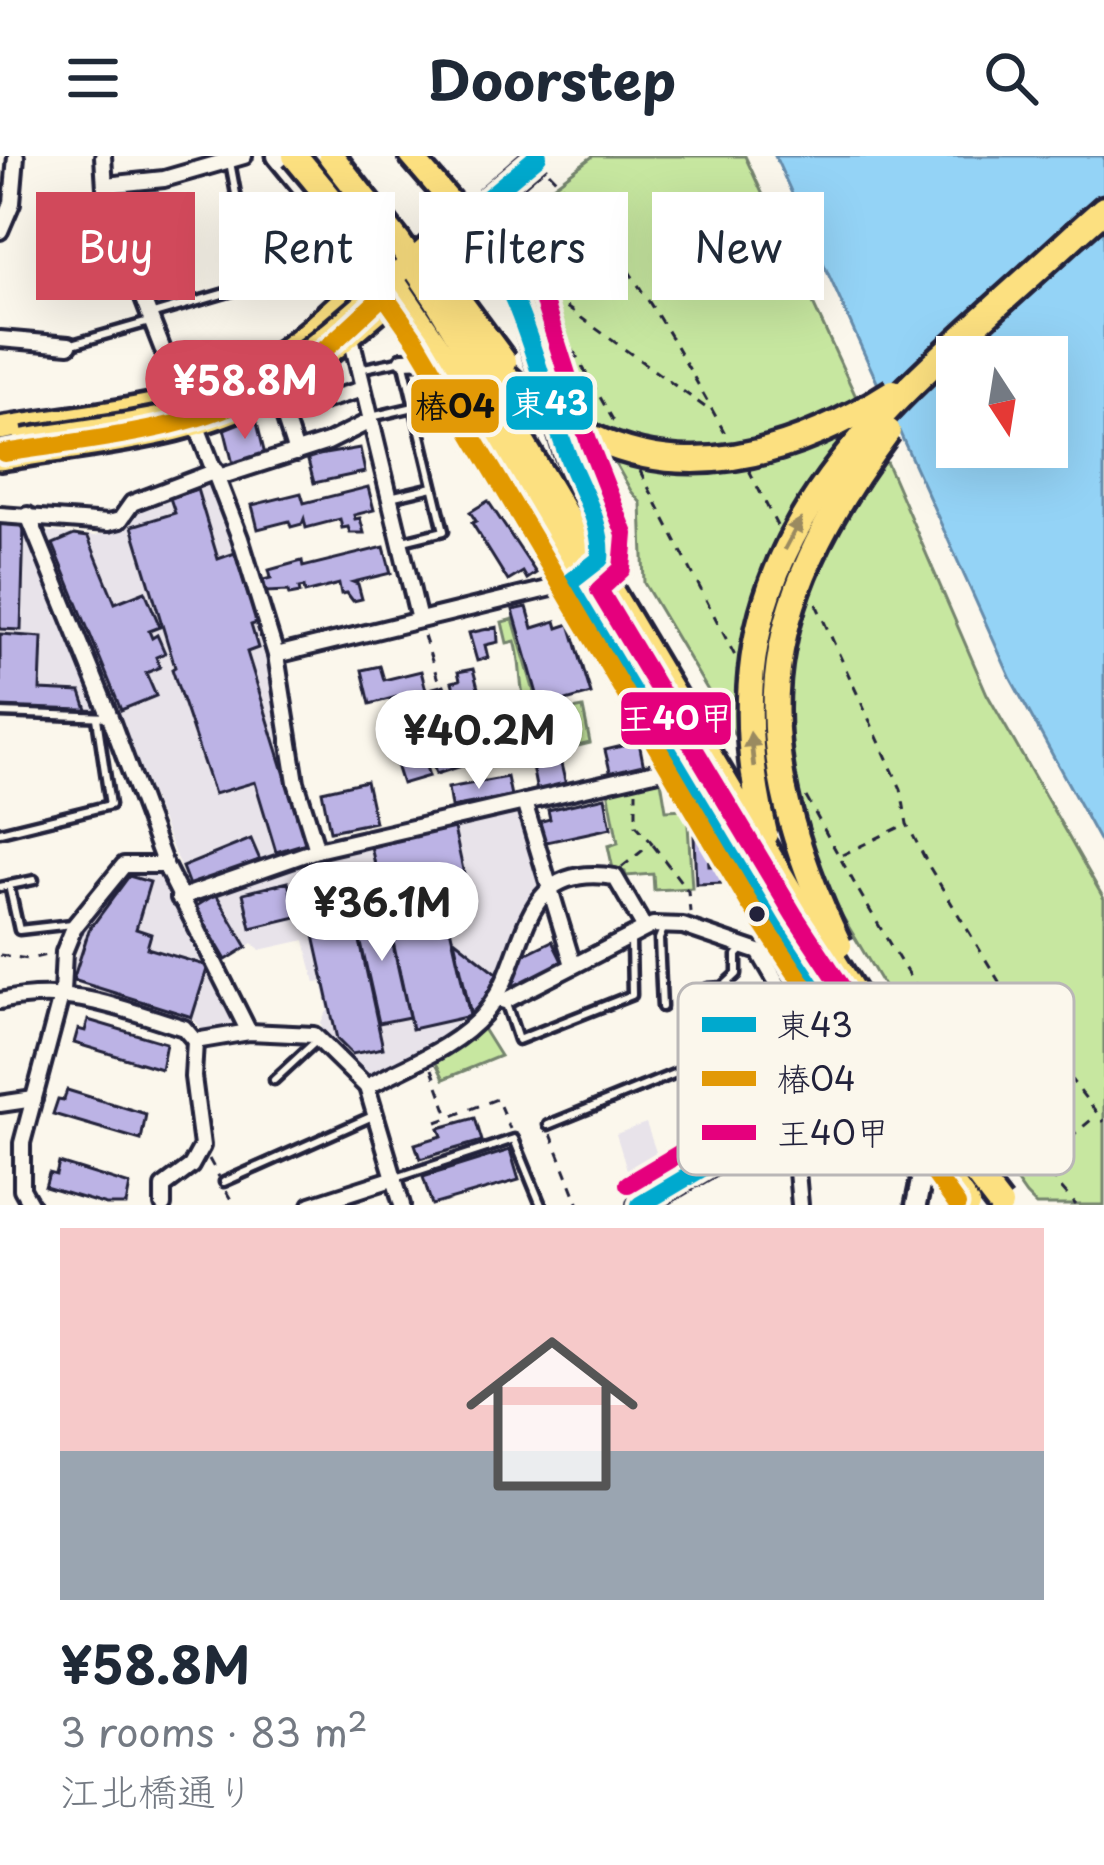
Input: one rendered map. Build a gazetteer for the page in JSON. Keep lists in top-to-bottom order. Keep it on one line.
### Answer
{"lines":["transit line 東43","transit line 椿04","transit line 王40甲"],"legend":["東43","椿04","王40甲"],"north":"bottom","page":{"header":"Doorstep","chip":["Buy","Rent","Filters","New"],"price":["¥58.8M","¥40.2M","¥36.1M"],"list":[{"name":"¥58.8M","note":"3 rooms · 83 m² · 江北橋通り"}]}}
